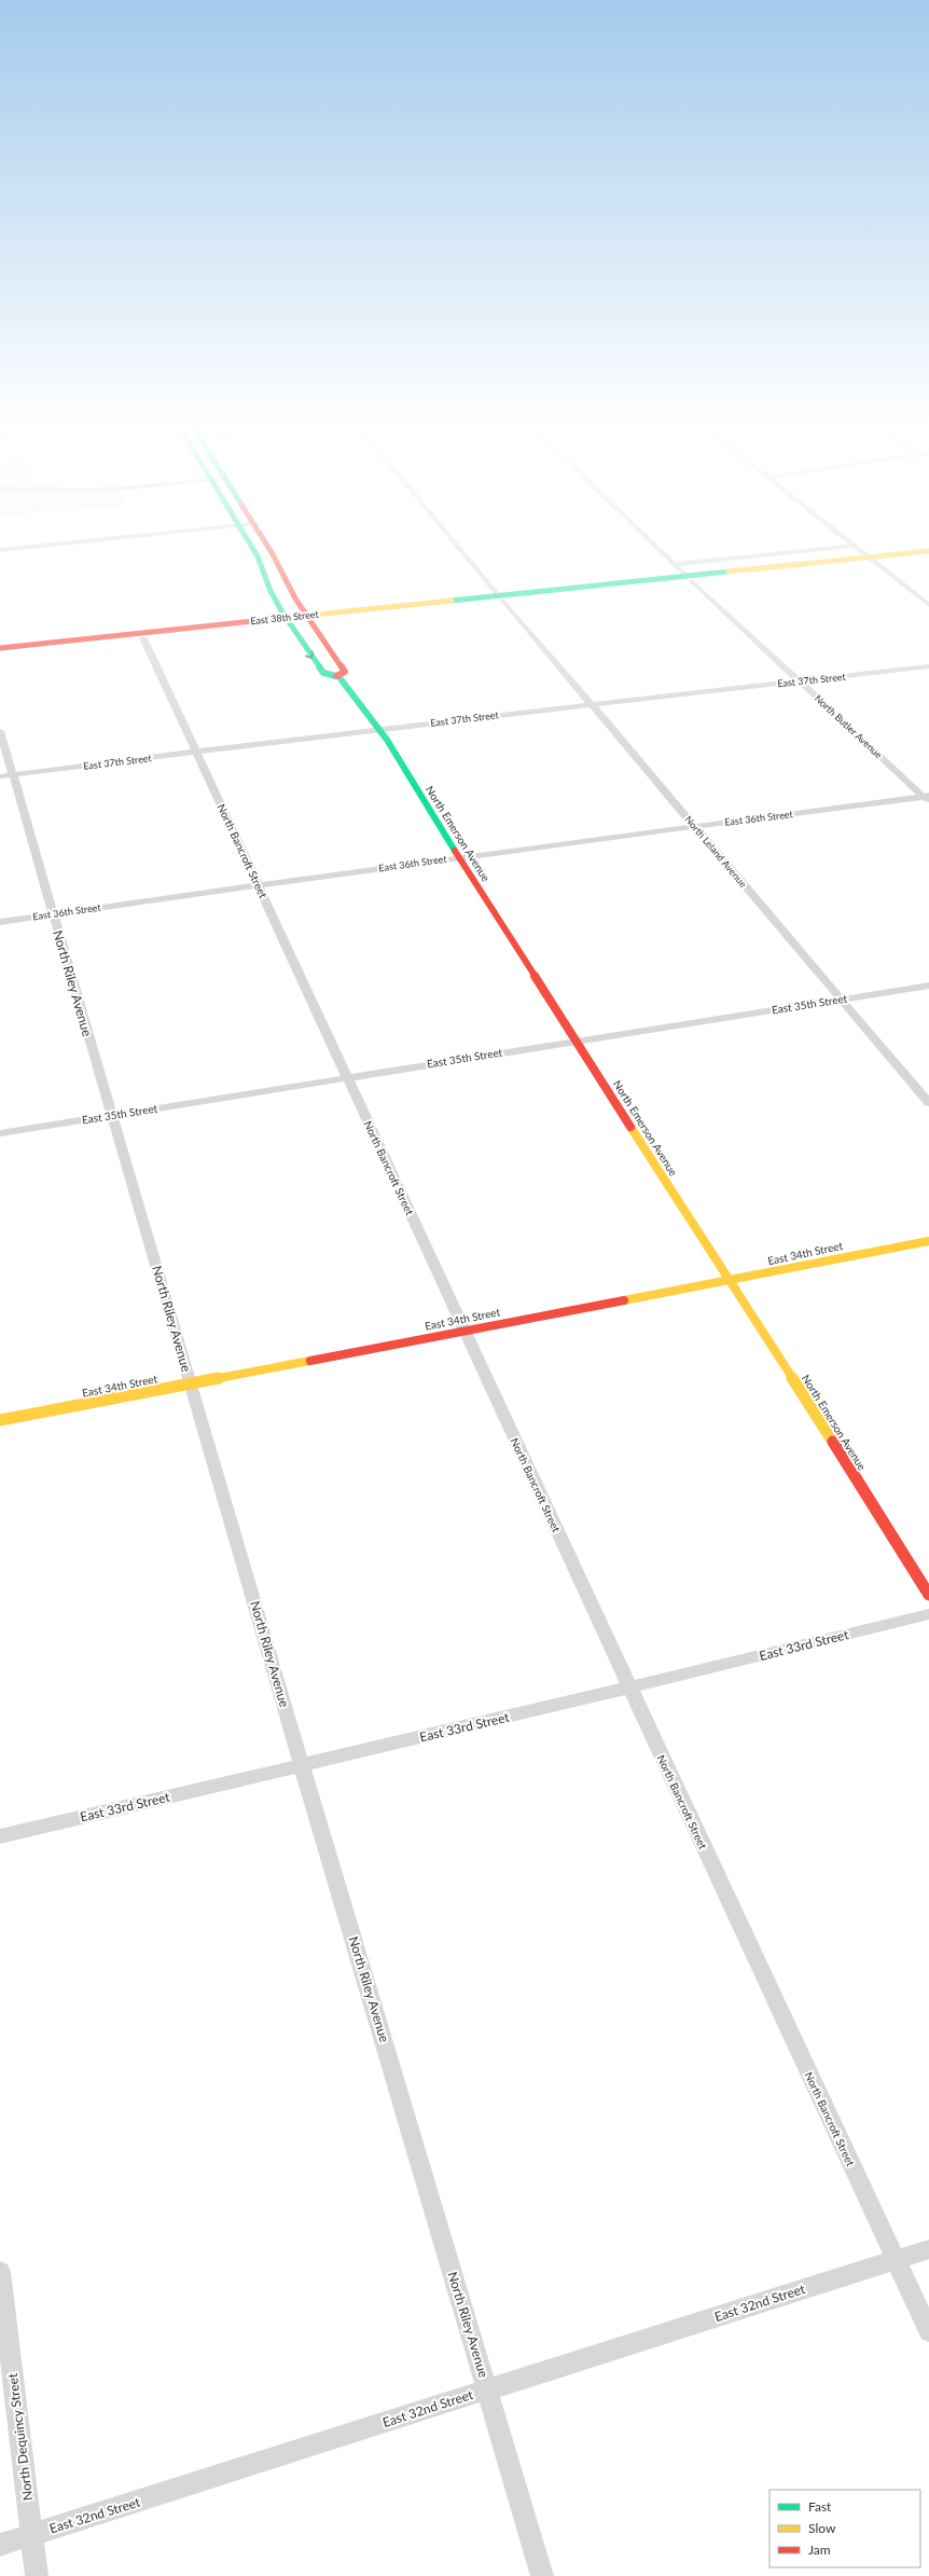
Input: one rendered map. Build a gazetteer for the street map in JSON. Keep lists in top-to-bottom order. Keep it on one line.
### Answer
{"streets":{"main road":["East 38th Street","North Emerson Avenue","East 34th Street"],"street":["East 37th Street","North Butler Avenue","East 36th Street","North Bancroft Street","North Leland Avenue","North Riley Avenue","East 35th Street","East 33rd Street","East 32nd Street","North Dequincy Street"]},"crossings":[["East 38th Street","North Butler Avenue"],["East 38th Street","North Emerson Avenue"],["East 38th Street","North Bancroft Street"],["East 38th Street","North Leland Avenue"],["East 37th Street","North Butler Avenue"],["East 37th Street","North Emerson Avenue"],["East 37th Street","North Bancroft Street"],["East 37th Street","North Leland Avenue"],["East 37th Street","North Riley Avenue"],["North Butler Avenue","East 36th Street"],["East 36th Street","North Emerson Avenue"],["East 36th Street","North Bancroft Street"],["East 36th Street","North Leland Avenue"],["East 36th Street","North Riley Avenue"],["North Emerson Avenue","East 35th Street"],["North Emerson Avenue","East 34th Street"],["North Bancroft Street","East 35th Street"],["North Bancroft Street","East 34th Street"],["North Bancroft Street","East 33rd Street"],["North Bancroft Street","East 32nd Street"],["North Leland Avenue","East 35th Street"],["North Riley Avenue","East 35th Street"],["North Riley Avenue","East 34th Street"],["North Riley Avenue","East 33rd Street"],["North Riley Avenue","East 32nd Street"],["East 32nd Street","North Dequincy Street"]],"legend":["Fast","Slow","Jam"]}
